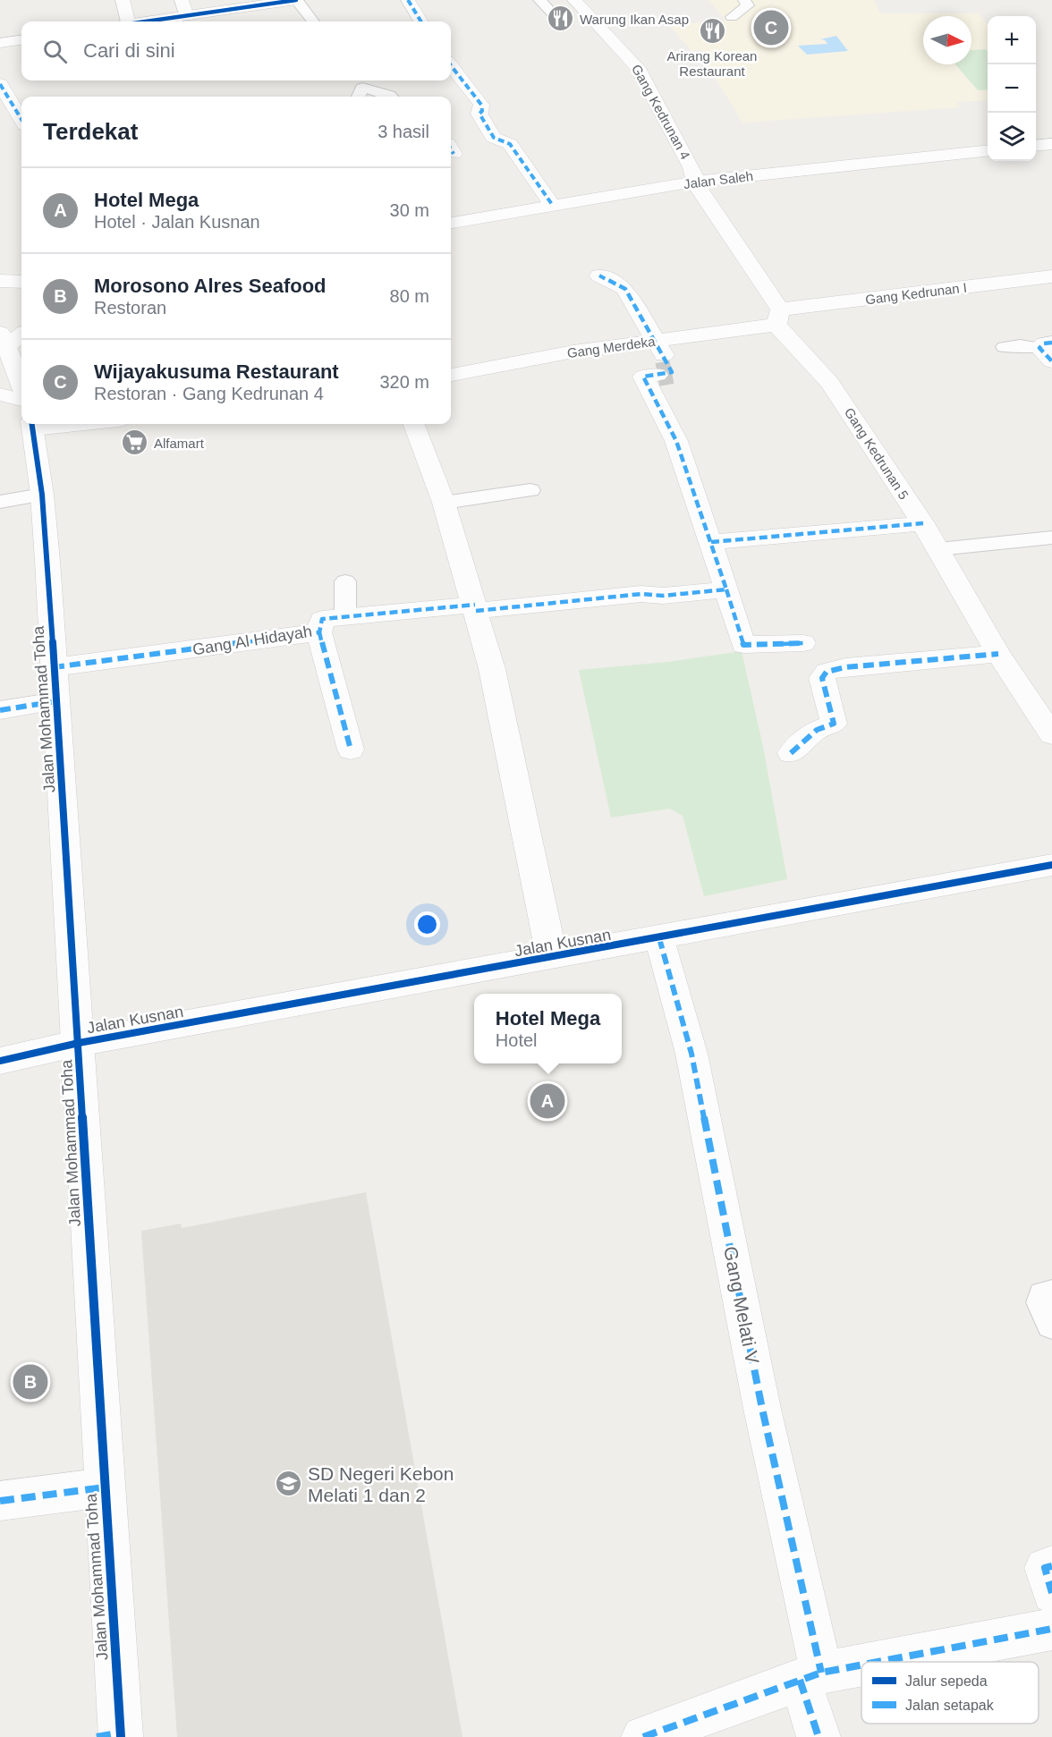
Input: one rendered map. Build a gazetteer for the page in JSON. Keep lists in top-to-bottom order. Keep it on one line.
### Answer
{"streets":{"street":["Gang Kedrunan 4","Jalan Saleh","Gang Kedrunan I","Gang Merdeka","Gang Kedrunan 5","Gang Al Hidayah","Jalan Mohammad Toha","Jalan Kusnan","Gang Melati V"]},"crossings":[["Gang Kedrunan 4","Jalan Saleh"],["Gang Kedrunan 4","Gang Kedrunan 5"],["Jalan Saleh","Gang Kedrunan 5"],["Gang Kedrunan I","Gang Merdeka"],["Gang Kedrunan I","Gang Kedrunan 5"],["Gang Merdeka","Gang Kedrunan 5"],["Gang Al Hidayah","Jalan Mohammad Toha"],["Jalan Mohammad Toha","Jalan Kusnan"],["Jalan Kusnan","Gang Melati V"]],"places":{"restaurant":["Warung Ikan Asap","Arirang Korean Restaurant"],"supermarket":["Alfamart"],"school or university":["SD Negeri Kebon Melati 1 dan 2"]},"legend":["Jalur sepeda","Jalan setapak"],"north":"right","page":{"pins":["C","A","B"],"map_buttons":["+","−"],"search":"Cari di sini","heading":["Terdekat","3 hasil"],"list":[{"mark":"A","name":"Hotel Mega","note":"Hotel · Jalan Kusnan","value":"30 m"},{"mark":"B","name":"Morosono Alres Seafood","note":"Restoran","value":"80 m"},{"mark":"C","name":"Wijayakusuma Restaurant","note":"Restoran · Gang Kedrunan 4","value":"320 m"}],"popup":["Hotel Mega","Hotel"]}}
